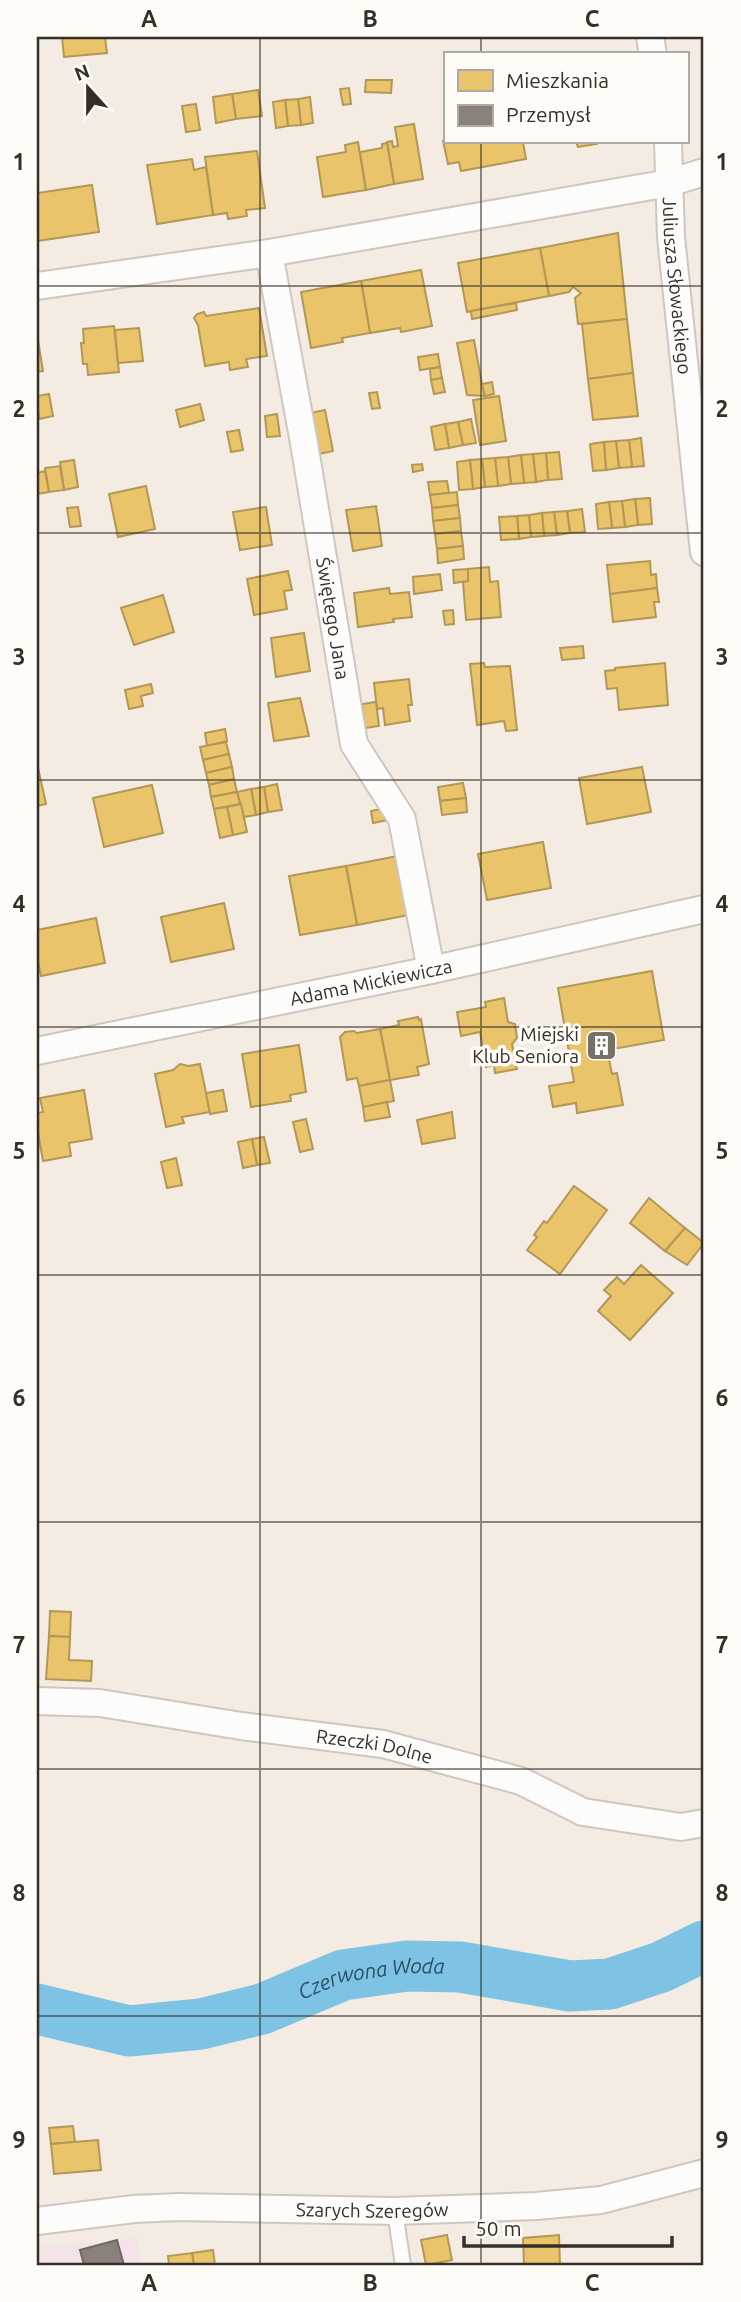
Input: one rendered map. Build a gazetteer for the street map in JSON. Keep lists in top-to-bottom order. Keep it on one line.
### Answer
{"streets":{"street":["Juliusza Słowackiego","Świętego Jana","Adama Mickiewicza","Rzeczki Dolne","Szarych Szeregów"]},"crossings":[["Świętego Jana","Adama Mickiewicza"]],"water":["Czerwona Woda"],"places":{"building":["Miejski Klub Seniora"]},"legend":["Mieszkania","Przemysł"],"scale_bar":"50 m","north":"top","grid":{"columns":["A","B","C"],"rows":["1","2","3","4","5","6","7","8","9"]}}
